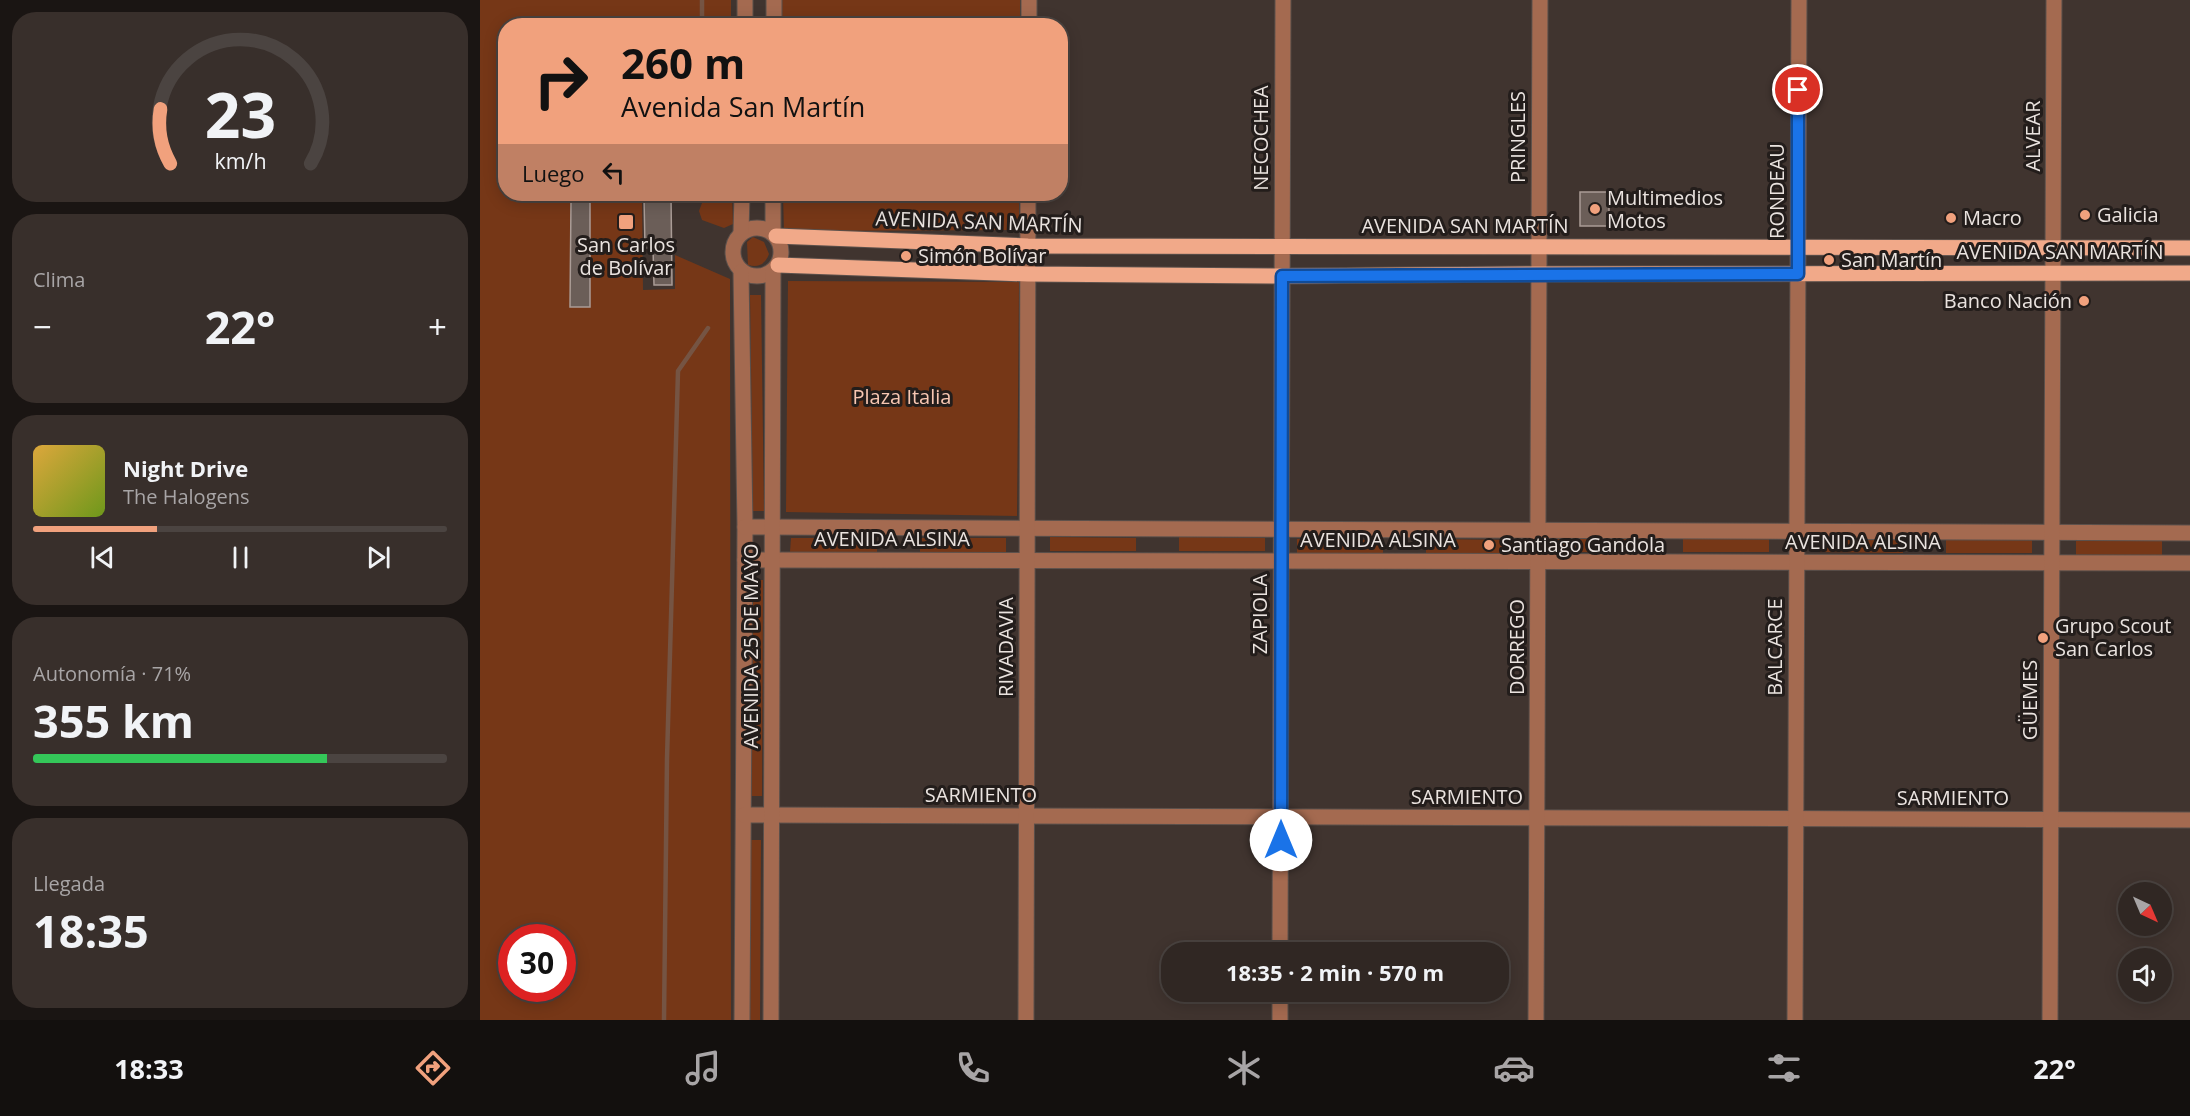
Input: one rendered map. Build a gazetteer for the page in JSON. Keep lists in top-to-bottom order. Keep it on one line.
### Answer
{"streets":{"main road":["AVENIDA SAN MARTÍN"],"street":["ALVEAR","PRINGLES","NECOCHEA","RONDEAU","AVENIDA ALSINA","ZAPIOLA","AVENIDA 25 DE MAYO","RIVADAVIA","DORREGO","BALCARCE","GÜEMES","SARMIENTO"]},"crossings":[["ALVEAR","AVENIDA SAN MARTÍN"],["ALVEAR","GÜEMES"],["PRINGLES","AVENIDA SAN MARTÍN"],["PRINGLES","DORREGO"],["NECOCHEA","AVENIDA SAN MARTÍN"],["NECOCHEA","ZAPIOLA"],["RONDEAU","AVENIDA SAN MARTÍN"],["RONDEAU","BALCARCE"],["AVENIDA SAN MARTÍN","ZAPIOLA"],["AVENIDA SAN MARTÍN","AVENIDA 25 DE MAYO"],["AVENIDA SAN MARTÍN","RIVADAVIA"],["AVENIDA SAN MARTÍN","DORREGO"],["AVENIDA SAN MARTÍN","BALCARCE"],["AVENIDA SAN MARTÍN","GÜEMES"],["AVENIDA ALSINA","ZAPIOLA"],["AVENIDA ALSINA","AVENIDA 25 DE MAYO"],["AVENIDA ALSINA","RIVADAVIA"],["AVENIDA ALSINA","DORREGO"],["AVENIDA ALSINA","BALCARCE"],["AVENIDA ALSINA","GÜEMES"],["ZAPIOLA","SARMIENTO"],["AVENIDA 25 DE MAYO","SARMIENTO"],["RIVADAVIA","SARMIENTO"],["DORREGO","SARMIENTO"],["BALCARCE","SARMIENTO"],["GÜEMES","SARMIENTO"]],"parks":["Plaza Italia"],"places":{"other":["Multimedios Motos","Galicia","Macro","Simón Bolívar","San Martín","Banco Nación","Santiago Gandola","Grupo Scout San Carlos"],"transit":["San Carlos de Bolívar"]},"north":"bottom right","page":{"turn":["260 m","Avenida San Martín"],"then":"Luego","tile":["Clima",["Autonomía · 71%","355 km"],["Llegada","18:35"]],"heat":["−","22°","+"],"song":["Night Drive","The Halogens"],"limit":"30","trip":"18:35 · 2 min · 570 m","tabs":["18:33","22°"],"gauge":["23","km/h"]}}
